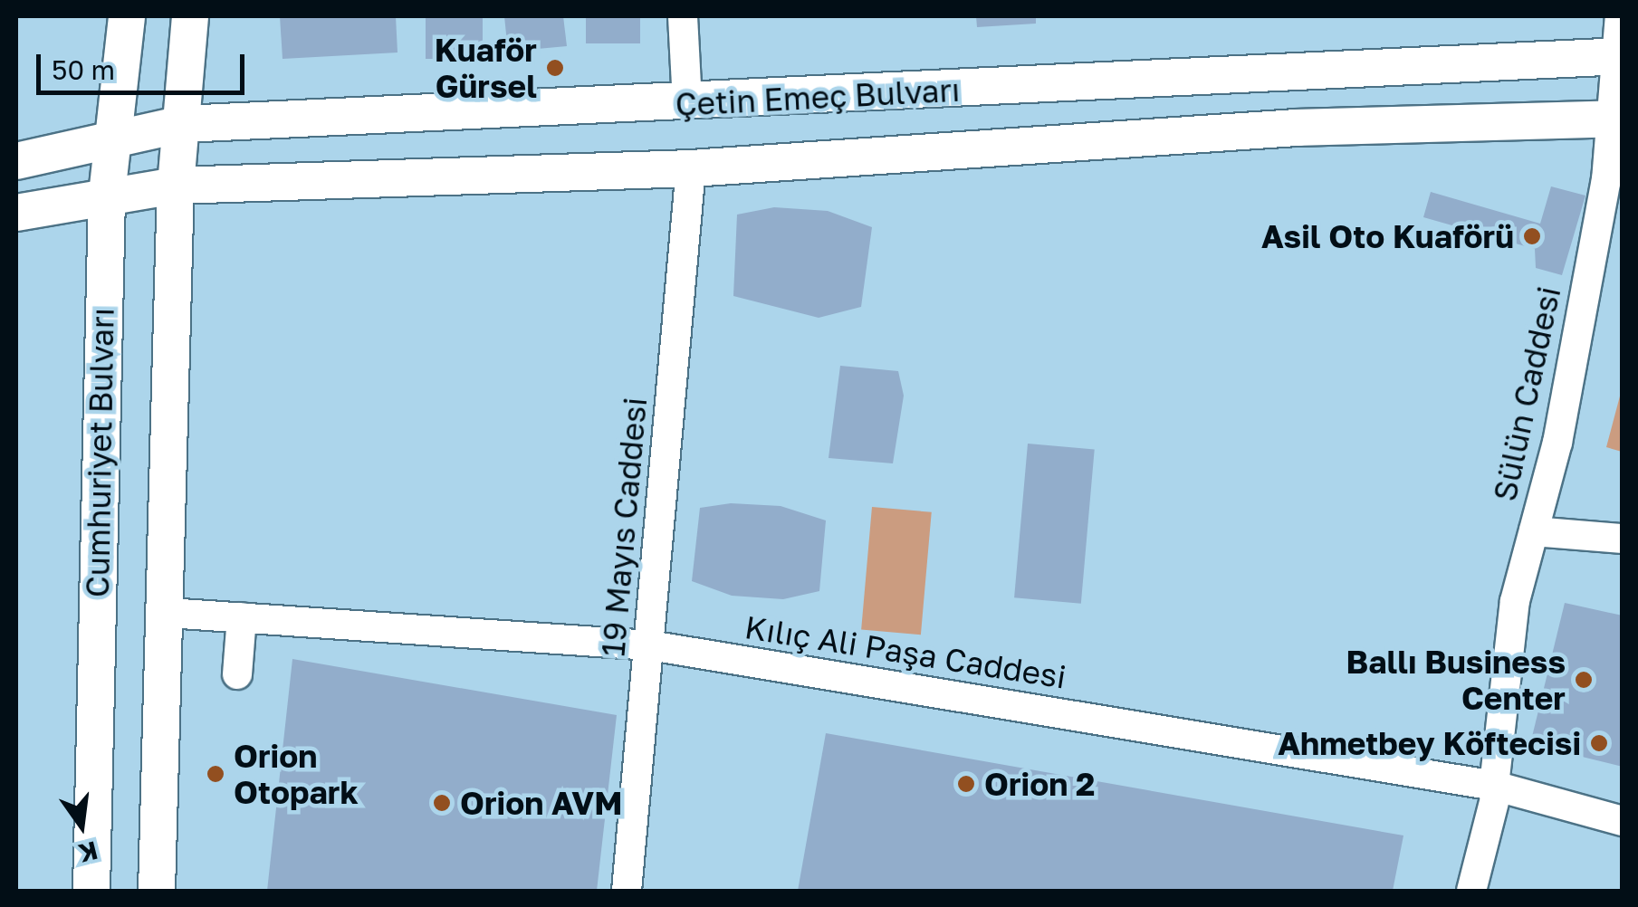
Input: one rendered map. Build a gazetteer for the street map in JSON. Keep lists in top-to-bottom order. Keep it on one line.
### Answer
{"streets":{"main road":["Çetin Emeç Bulvarı","Cumhuriyet Bulvarı"],"street":["Sülün Caddesi","19 Mayıs Caddesi","Kılıç Ali Paşa Caddesi"]},"crossings":[["Çetin Emeç Bulvarı","Sülün Caddesi"],["Çetin Emeç Bulvarı","Cumhuriyet Bulvarı"],["Çetin Emeç Bulvarı","19 Mayıs Caddesi"],["Sülün Caddesi","Kılıç Ali Paşa Caddesi"],["19 Mayıs Caddesi","Kılıç Ali Paşa Caddesi"]],"places":["Kuaför Gürsel","Asil Oto Kuaförü","Ballı Business Center","Ahmetbey Köftecisi","Orion Otopark","Orion 2","Orion AVM"],"scale_bar":"50 m","north":"bottom"}
